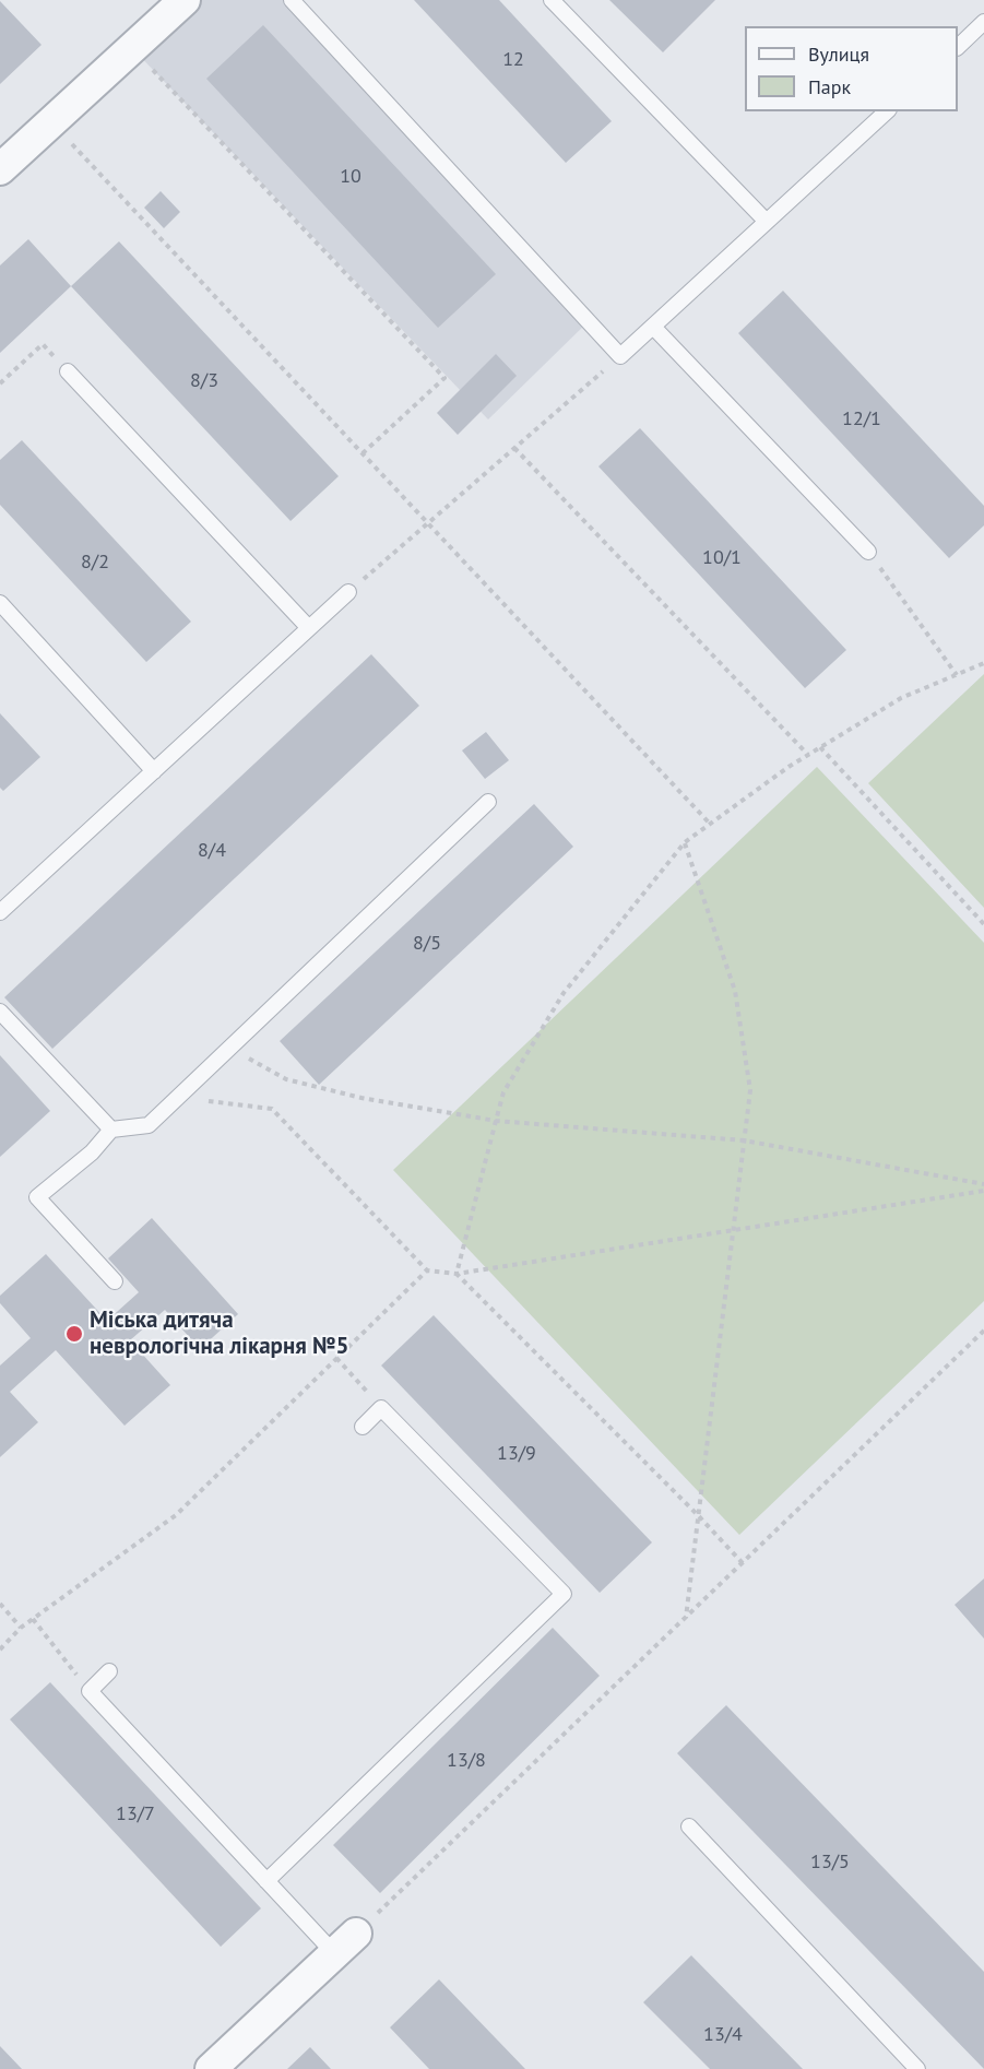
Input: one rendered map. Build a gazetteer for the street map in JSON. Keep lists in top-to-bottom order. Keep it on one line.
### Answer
{"places":["Міська дитяча неврологічна лікарня №5"],"house_numbers":["12","10","8/3","12/1","10/1","8/2","8/4","8/5","13/9","13/8","13/7","13/5","13/4"],"legend":["Вулиця","Парк"]}
